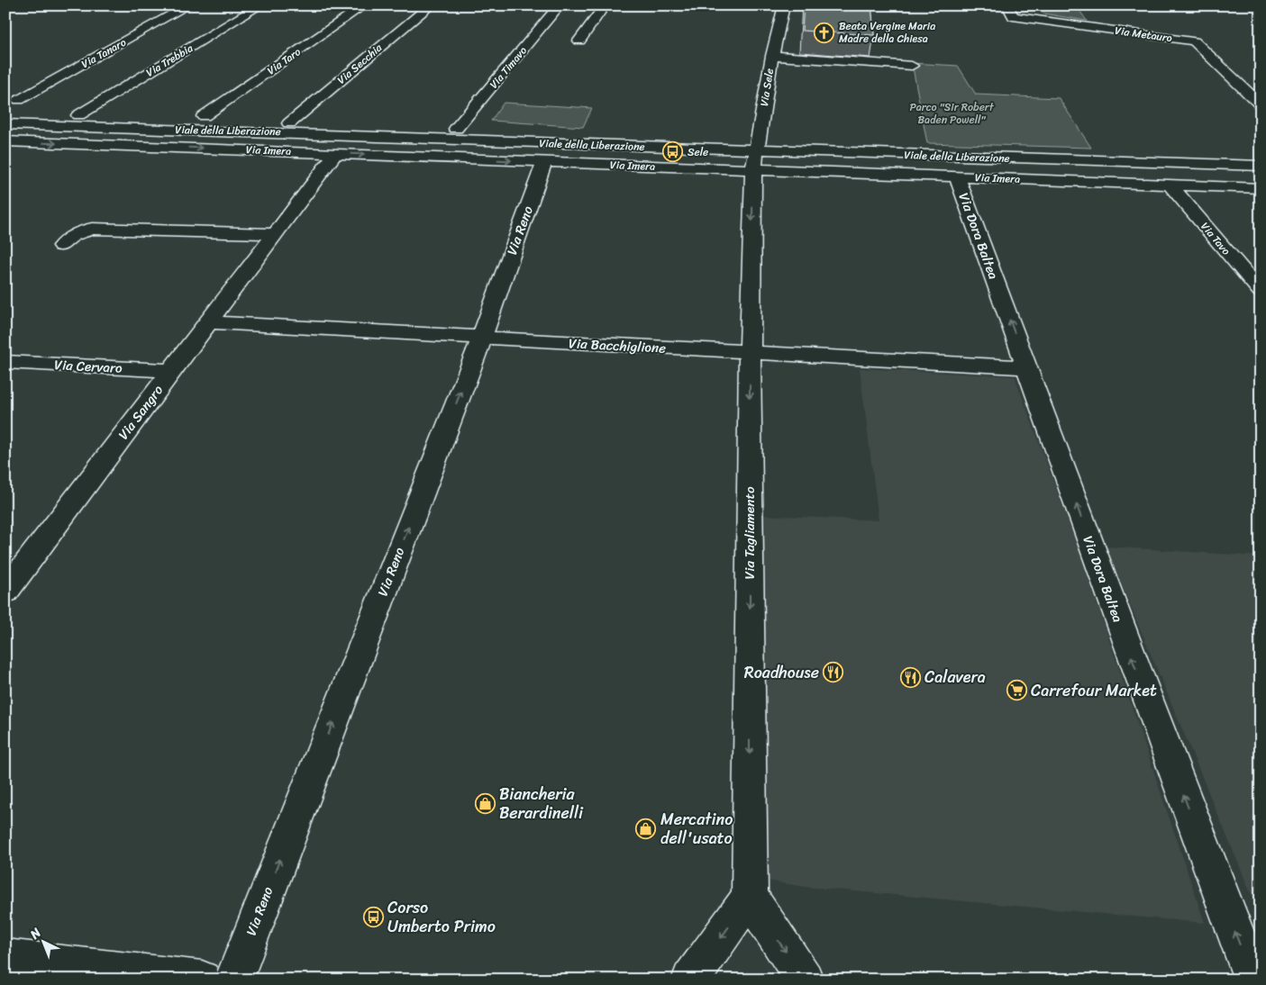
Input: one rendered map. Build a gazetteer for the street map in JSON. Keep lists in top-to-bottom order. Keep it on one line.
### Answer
{"streets":{"street":["Via Metauro","Via Tanaro","Via Trebbia","Via Taro","Via Secchia","Via Timavo","Via Sele","Viale della Liberazione","Via Imera","Via Reno","Via Dora Baltea","Via Tavo","Via Bacchiglione","Via Cervaro","Via Sangro","Via Tagliamento"]},"crossings":[["Via Sele","Viale della Liberazione"],["Via Sele","Via Imera"],["Via Sele","Via Tagliamento"],["Viale della Liberazione","Via Imera"],["Viale della Liberazione","Via Tagliamento"],["Via Imera","Via Reno"],["Via Imera","Via Dora Baltea"],["Via Imera","Via Tavo"],["Via Imera","Via Sangro"],["Via Imera","Via Tagliamento"],["Via Reno","Via Bacchiglione"],["Via Dora Baltea","Via Bacchiglione"],["Via Bacchiglione","Via Sangro"],["Via Bacchiglione","Via Tagliamento"],["Via Cervaro","Via Sangro"]],"one_way":["Via Reno","Via Dora Baltea","Via Tagliamento"],"parks":["Parco \"Sir Robert Baden Powell\""],"places":{"church":["Beata Vergine Maria Madre della Chiesa"],"bus stop":["Sele","Corso Umberto Primo"],"restaurant":["Roadhouse","Calavera"],"supermarket":["Carrefour Market"],"shop":["Biancheria Berardinelli","Mercatino dell'usato"]},"north":"top left"}
